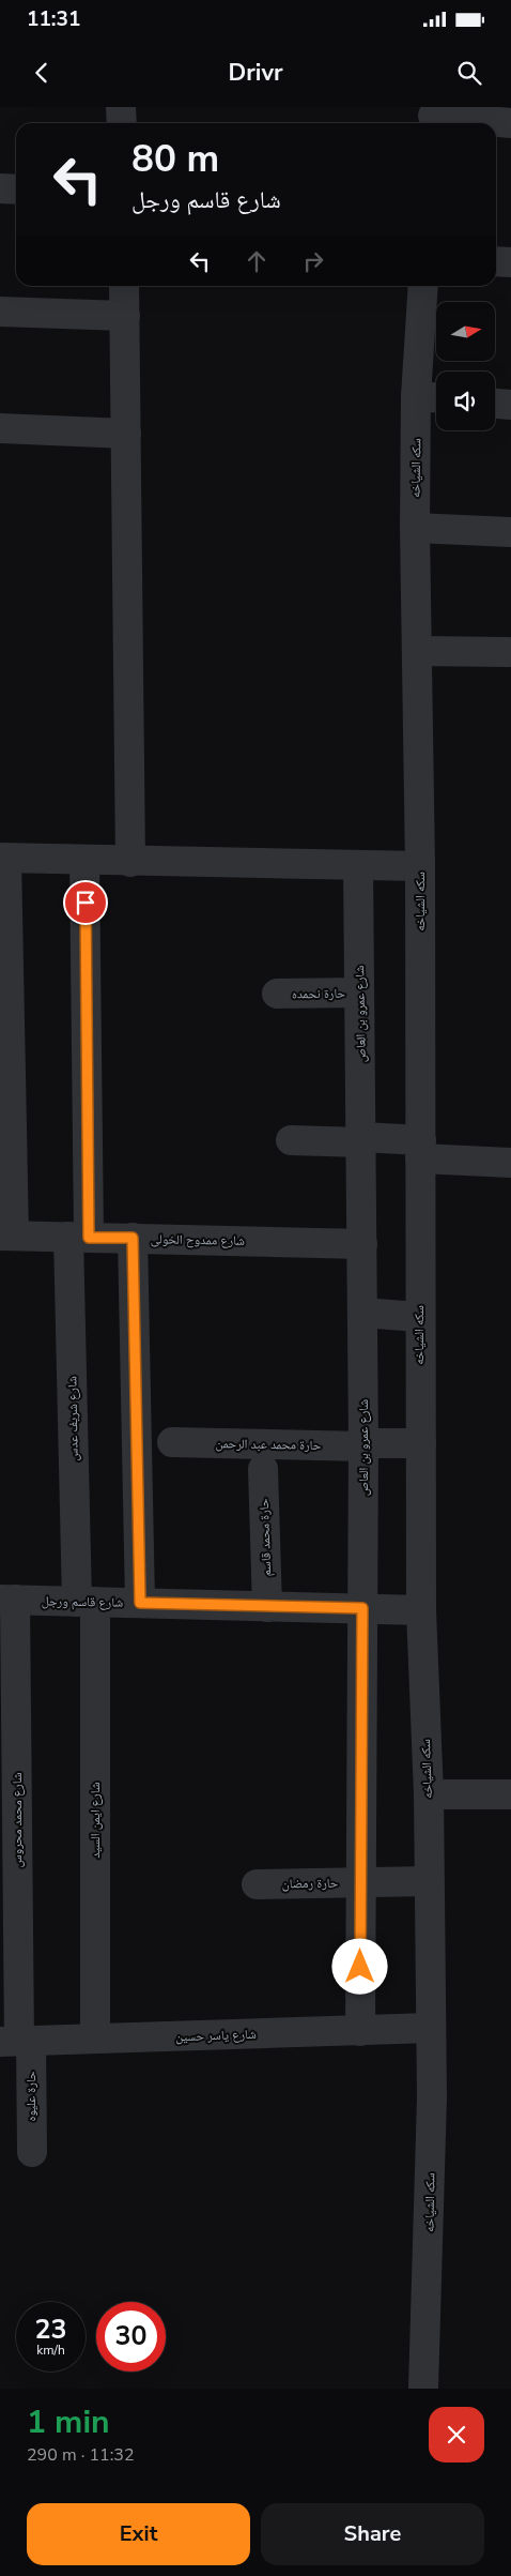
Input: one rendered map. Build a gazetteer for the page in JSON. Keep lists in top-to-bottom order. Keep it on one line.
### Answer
{"streets":{"street":["سكه الشياخه","حارة نحمده","شارع عمرو بن العاص","شارع ممدوح الخولى","شارع شريف عدس","حارة محمد عبد الرحمن","حارة محمد قاسم","شارع قاسم ورجل","شارع محمد محروس","شارع ايمن السيد","حارة رمضان","شارع ياسر حسين","حارة عليوه"]},"crossings":[["سكه الشياخه","حارة محمد عبد الرحمن"],["سكه الشياخه","شارع قاسم ورجل"],["سكه الشياخه","حارة رمضان"],["سكه الشياخه","شارع ياسر حسين"],["حارة نحمده","شارع عمرو بن العاص"],["شارع عمرو بن العاص","شارع ممدوح الخولى"],["شارع عمرو بن العاص","حارة محمد عبد الرحمن"],["شارع عمرو بن العاص","شارع قاسم ورجل"],["شارع عمرو بن العاص","حارة رمضان"],["شارع عمرو بن العاص","شارع ياسر حسين"],["شارع ممدوح الخولى","شارع شريف عدس"],["شارع شريف عدس","شارع قاسم ورجل"],["شارع شريف عدس","شارع ايمن السيد"],["حارة محمد قاسم","شارع قاسم ورجل"],["شارع قاسم ورجل","شارع محمد محروس"],["شارع قاسم ورجل","شارع ايمن السيد"],["شارع محمد محروس","شارع ياسر حسين"],["شارع محمد محروس","حارة عليوه"],["شارع ايمن السيد","شارع ياسر حسين"],["شارع ياسر حسين","حارة عليوه"]],"north":"right","page":{"status":"11:31","header":"Drivr","turn":["80 m","شارع قاسم ورجل"],"speed":"23 km/h","limit":"30","heading":["1 min","290 m · 11:32"],"buttons":["Exit","Share"]}}
